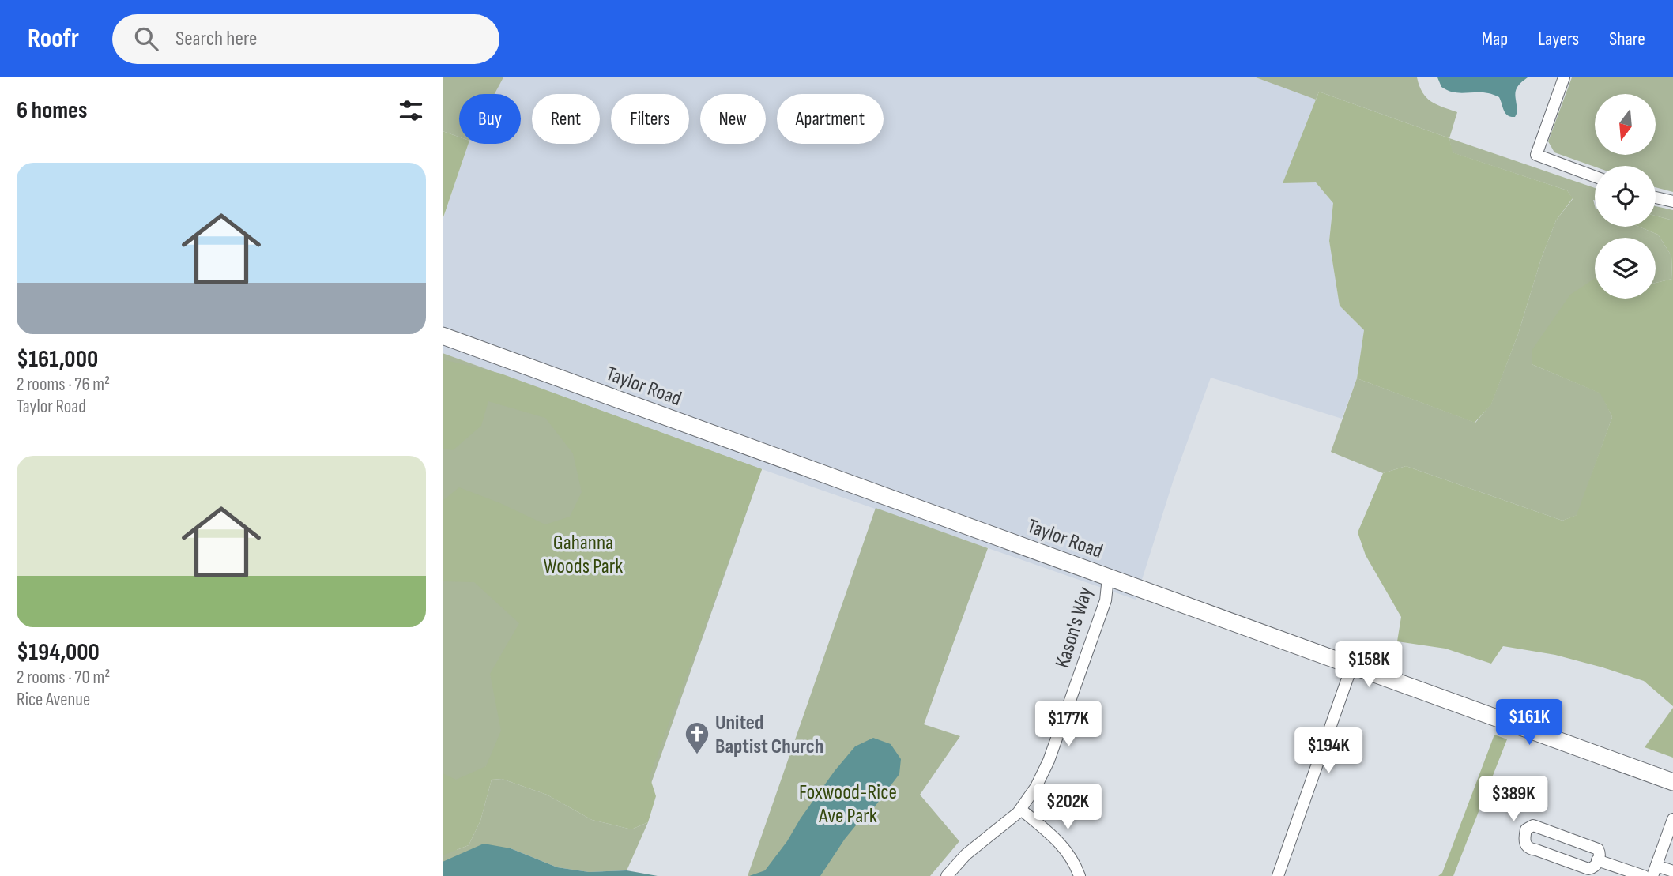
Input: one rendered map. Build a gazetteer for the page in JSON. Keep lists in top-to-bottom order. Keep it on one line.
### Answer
{"streets":{"main road":["Taylor Road"],"street":["Kason's Way"]},"crossings":[["Taylor Road","Kason's Way"]],"parks":["Gahanna Woods Park","Foxwood-Rice Ave Park"],"places":{"church":["United Baptist Church"]},"north":"bottom","page":{"header":"Roofr","search":"Search here","nav":["Map","Layers","Share"],"heading":"6 homes","chip":["Buy","Rent","Filters","New","Apartment"],"list":[{"name":"$161,000","note":"2 rooms · 76 m² · Taylor Road"},{"name":"$194,000","note":"2 rooms · 70 m² · Rice Avenue"}],"price":["$158K","$161K","$177K","$194K","$389K","$202K"]}}
